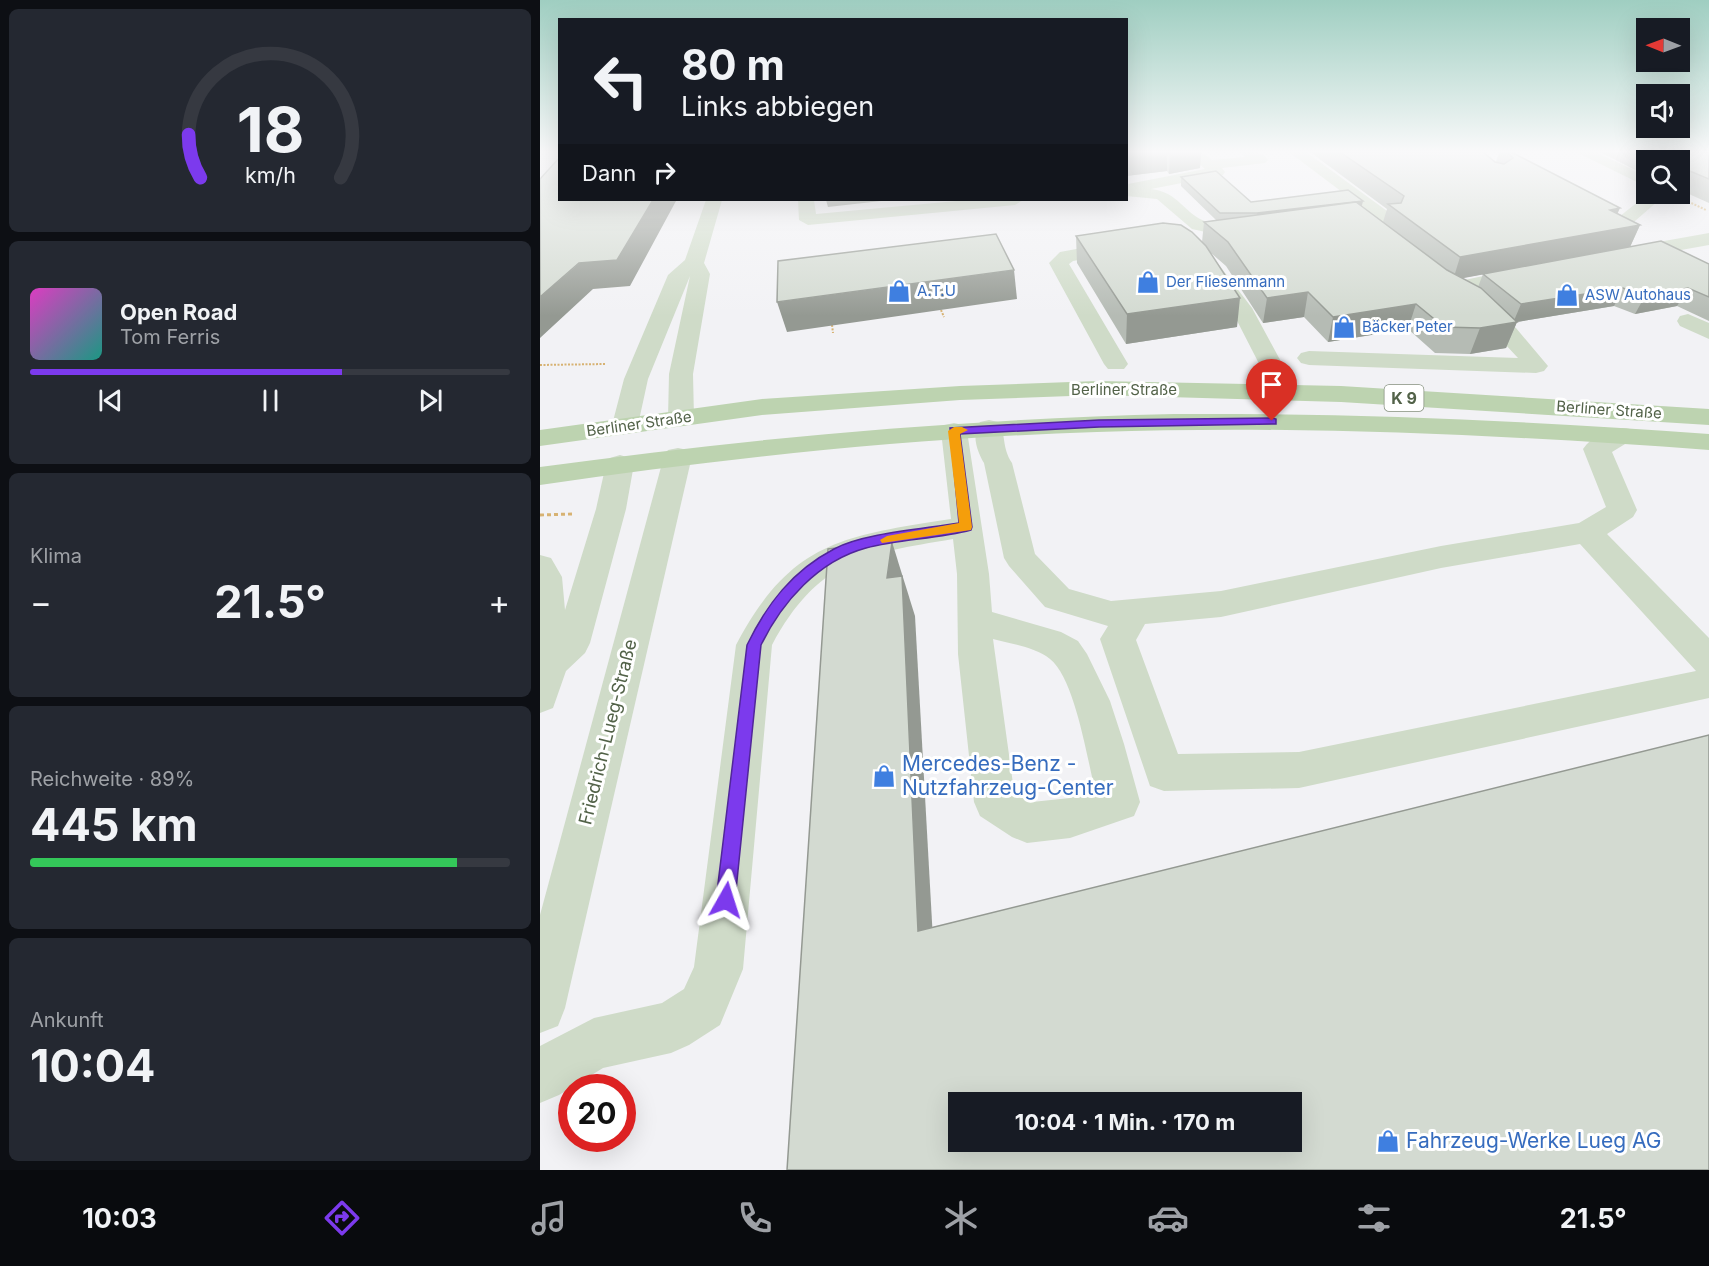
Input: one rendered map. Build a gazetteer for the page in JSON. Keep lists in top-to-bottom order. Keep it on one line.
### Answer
{"streets":{"main road":["Berliner Straße","K 9"],"street":["Friedrich-Lueg-Straße"]},"crossings":[["Berliner Straße","Friedrich-Lueg-Straße"]],"places":{"shop":["Der Fliesenmann","A.T.U","ASW Autohaus","Bäcker Peter","Mercedes-Benz - Nutzfahrzeug-Center","Fahrzeug-Werke Lueg AG"]},"north":"left","page":{"turn":["80 m","Links abbiegen"],"then":"Dann","song":["Open Road","Tom Ferris"],"tile":["Klima",["Reichweite · 89%","445 km"],["Ankunft","10:04"]],"heat":["−","21.5°","+"],"limit":"20","trip":"10:04 · 1 Min. · 170 m","tabs":["10:03","21.5°"],"gauge":["18","km/h"]}}
